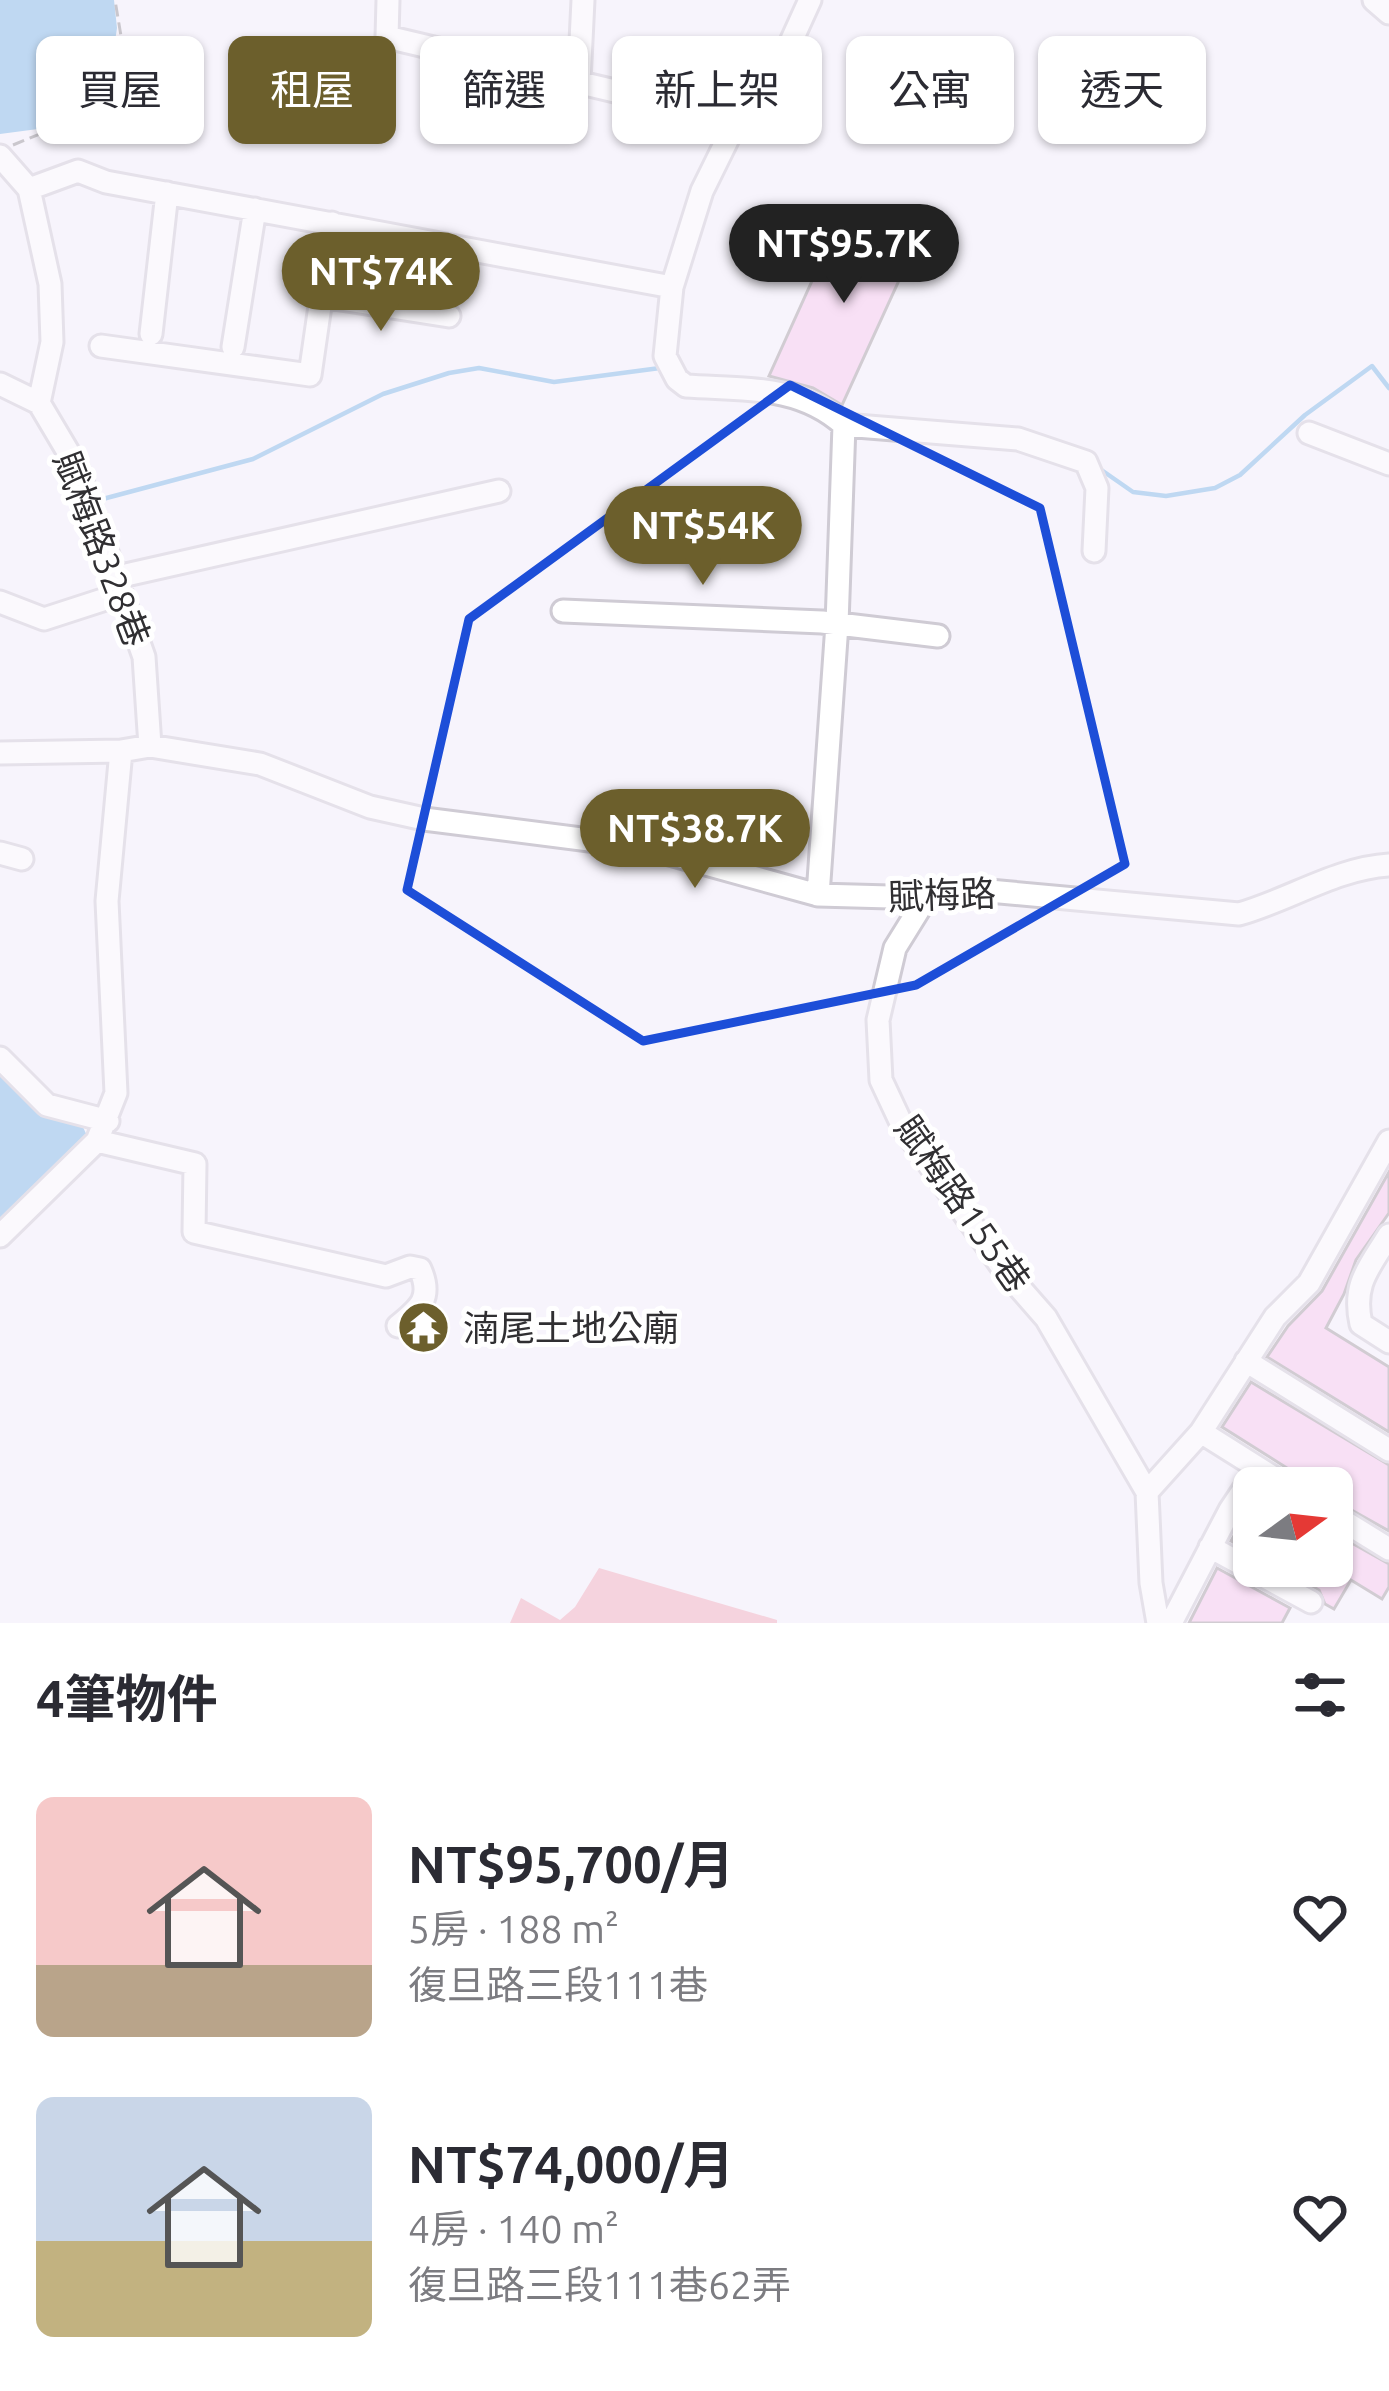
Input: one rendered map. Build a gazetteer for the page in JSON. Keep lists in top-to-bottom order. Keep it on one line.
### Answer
{"streets":{"street":["賦梅路328巷","賦梅路","賦梅路155巷"]},"crossings":[["賦梅路328巷","賦梅路"],["賦梅路","賦梅路155巷"]],"places":{"temple":["湳尾土地公廟"]},"north":"right","page":{"chip":["買屋","租屋","篩選","新上架","公寓","透天"],"price":["NT$95.7K","NT$74K","NT$54K","NT$38.7K"],"heading":"4筆物件","list":[{"name":"NT$95,700/月","note":"5房 · 188 m² · 復旦路三段111巷"},{"name":"NT$74,000/月","note":"4房 · 140 m² · 復旦路三段111巷62弄"}]}}
